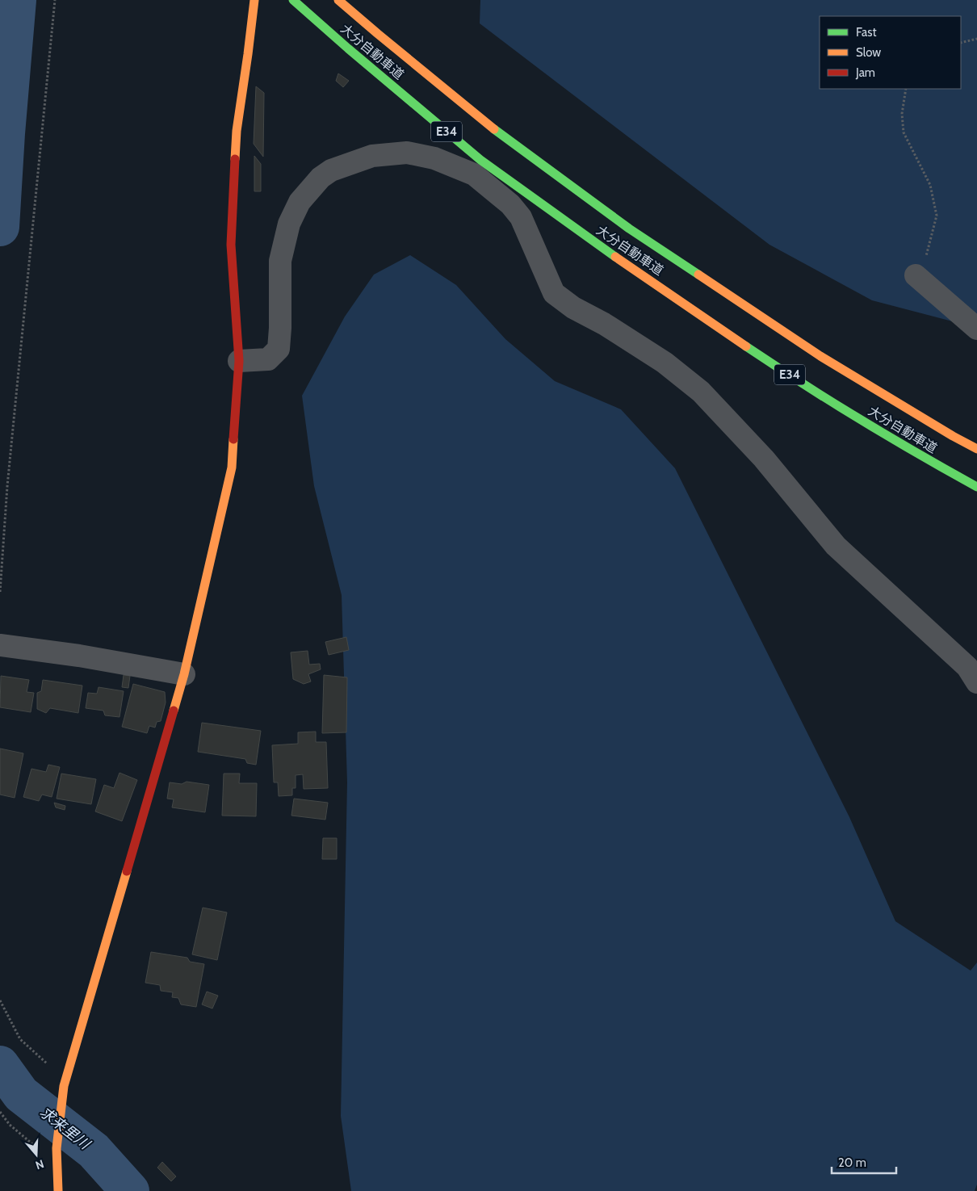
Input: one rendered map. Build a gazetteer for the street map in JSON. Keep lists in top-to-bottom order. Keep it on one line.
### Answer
{"streets":{"main road":["大分自動車道","E34"]},"water":["求来里川"],"legend":["Fast","Slow","Jam"],"scale_bar":"20 m","north":"bottom"}
